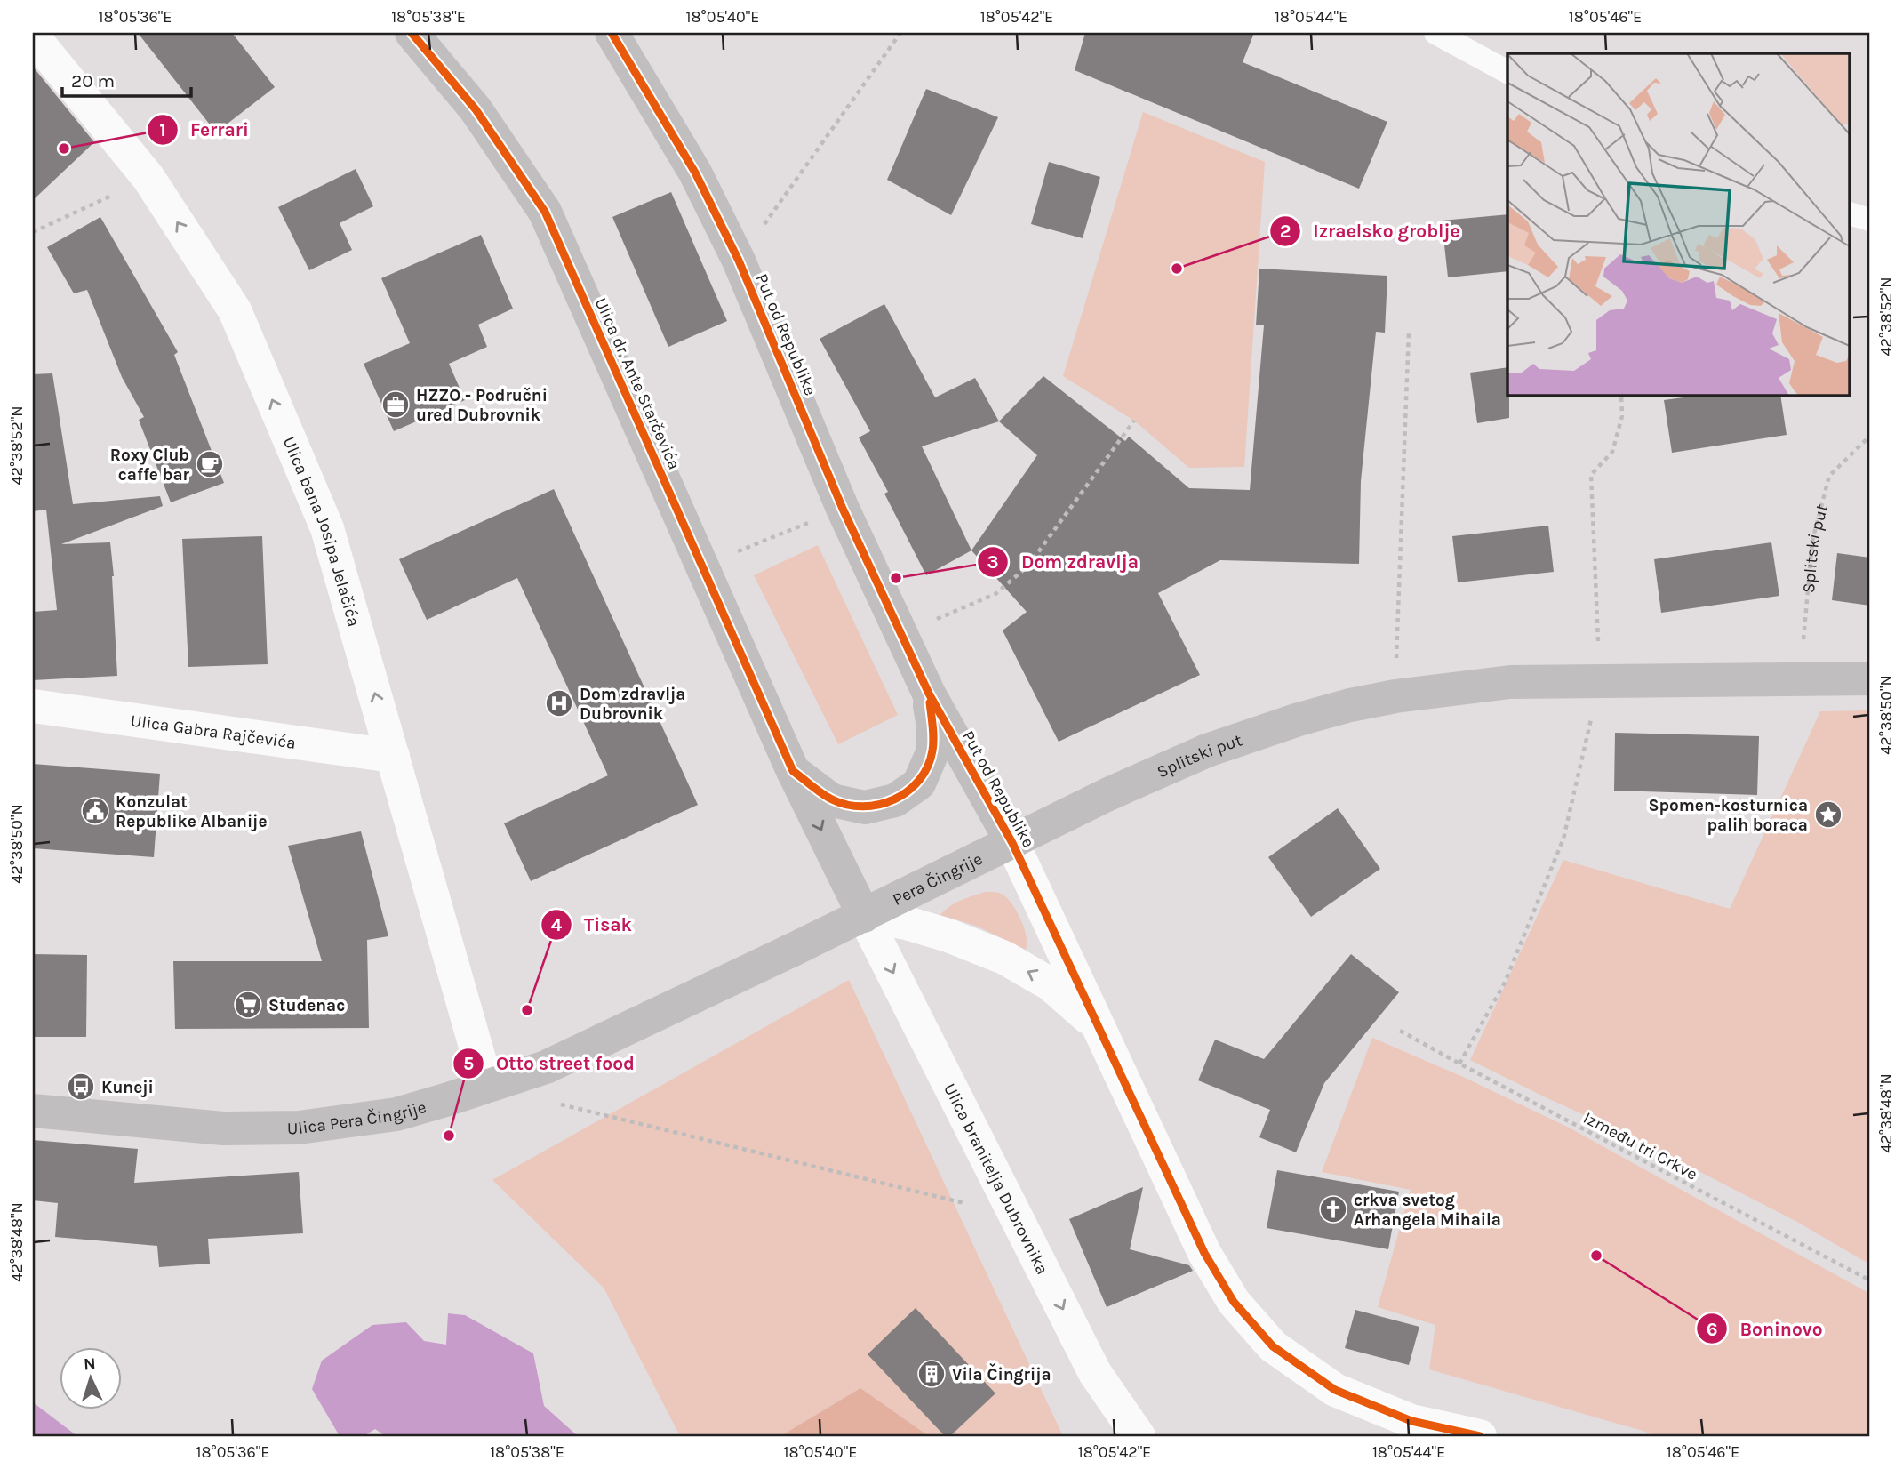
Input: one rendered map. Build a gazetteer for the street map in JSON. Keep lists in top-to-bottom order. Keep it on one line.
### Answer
{"streets":{"main road":["Put od Republike","Ulica dr. Ante Starčevića","Splitski put","Pera Čingrije","Ulica Pera Čingrije"],"street":["Ulica bana Josipa Jelačića","Ulica Gabra Rajčevića","Ulica branitelja Dubrovnika"],"path":["Između tri Crkve"]},"crossings":[["Put od Republike","Splitski put"],["Put od Republike","Pera Čingrije"],["Ulica dr. Ante Starčevića","Pera Čingrije"],["Ulica dr. Ante Starčevića","Ulica Pera Čingrije"],["Ulica dr. Ante Starčevića","Ulica branitelja Dubrovnika"],["Ulica bana Josipa Jelačića","Ulica Gabra Rajčevića"],["Ulica bana Josipa Jelačića","Ulica Pera Čingrije"],["Splitski put","Pera Čingrije"],["Pera Čingrije","Ulica Pera Čingrije"],["Pera Čingrije","Ulica branitelja Dubrovnika"],["Ulica Pera Čingrije","Ulica branitelja Dubrovnika"]],"one_way":["Ulica bana Josipa Jelačića","Ulica branitelja Dubrovnika"],"places":{"other":["Ferrari","Izraelsko groblje","Dom zdravlja","Tisak","Otto street food","Boninovo"],"office":["HZZO - Područni ured Dubrovnik"],"cafe":["Roxy Club caffe bar"],"hospital":["Dom zdravlja Dubrovnik"],"public building":["Konzulat Republike Albanije"],"place":["Spomen-kosturnica palih boraca"],"supermarket":["Studenac"],"bus stop":["Kuneji"],"church":["crkva svetog Arhangela Mihaila"],"building":["Vila Čingrija"]},"scale_bar":"20 m","north":"top","coordinates":["18°05'36\"E","18°05'38\"E","18°05'40\"E","18°05'42\"E","18°05'44\"E","18°05'46\"E","42°38'52\"N","42°38'50\"N","42°38'48\"N"]}
